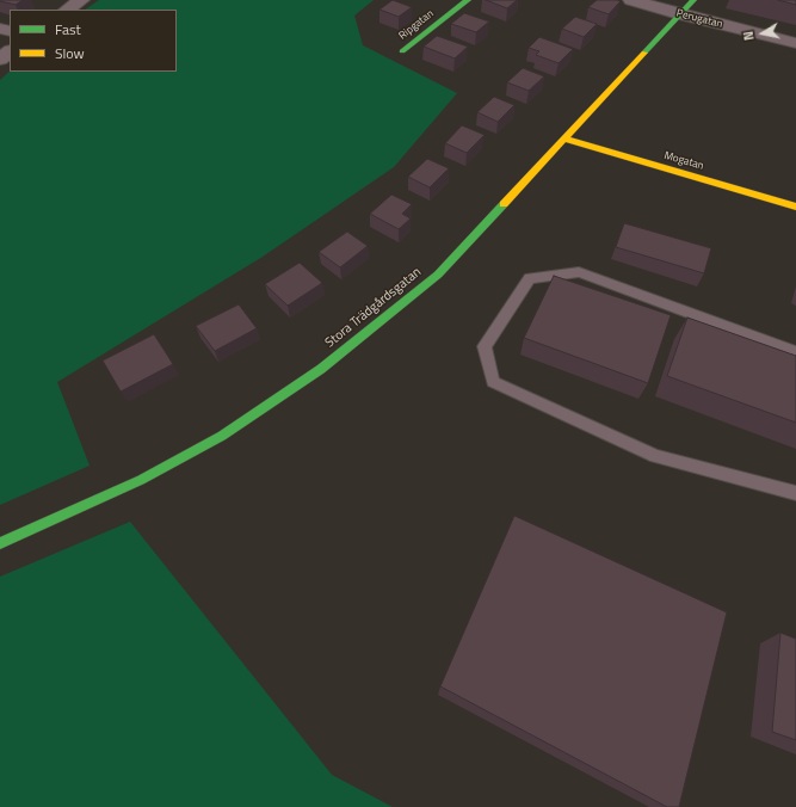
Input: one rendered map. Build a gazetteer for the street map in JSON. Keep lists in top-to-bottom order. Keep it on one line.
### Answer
{"streets":{"street":["Perugatan","Ripgatan","Mogatan","Stora Trädgårdsgatan"]},"crossings":[["Perugatan","Stora Trädgårdsgatan"],["Mogatan","Stora Trädgårdsgatan"]],"legend":["Fast","Slow"],"north":"left"}
